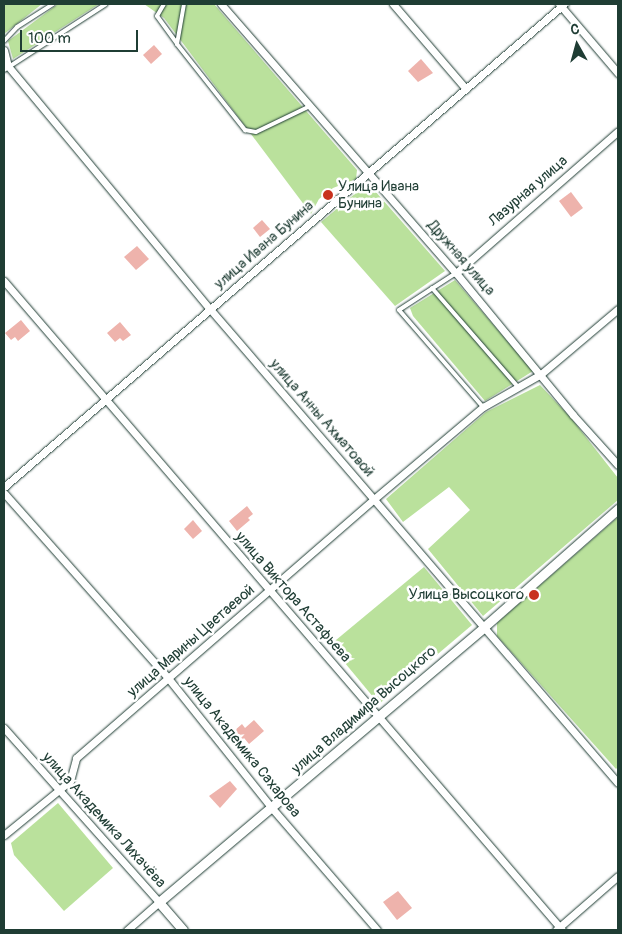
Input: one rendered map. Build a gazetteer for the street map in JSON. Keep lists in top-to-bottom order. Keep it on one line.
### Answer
{"streets":{"street":["Лазурная улица","улица Ивана Бунина","Дружная улица","улица Анны Ахматовой","улица Виктора Астафьева","улица Марины Цветаевой","улица Владимира Высоцкого","улица Академика Сахарова","улица Академика Лихачёва"]},"crossings":[["Лазурная улица","Дружная улица"],["улица Ивана Бунина","Дружная улица"],["улица Ивана Бунина","улица Анны Ахматовой"],["улица Ивана Бунина","улица Виктора Астафьева"],["Дружная улица","улица Марины Цветаевой"],["улица Анны Ахматовой","улица Марины Цветаевой"],["улица Анны Ахматовой","улица Владимира Высоцкого"],["улица Виктора Астафьева","улица Марины Цветаевой"],["улица Виктора Астафьева","улица Владимира Высоцкого"],["улица Марины Цветаевой","улица Академика Сахарова"],["улица Марины Цветаевой","улица Академика Лихачёва"],["улица Владимира Высоцкого","улица Академика Сахарова"],["улица Владимира Высоцкого","улица Академика Лихачёва"]],"places":["Улица Ивана Бунина","Улица Высоцкого"],"scale_bar":"100 m","north":"top"}
